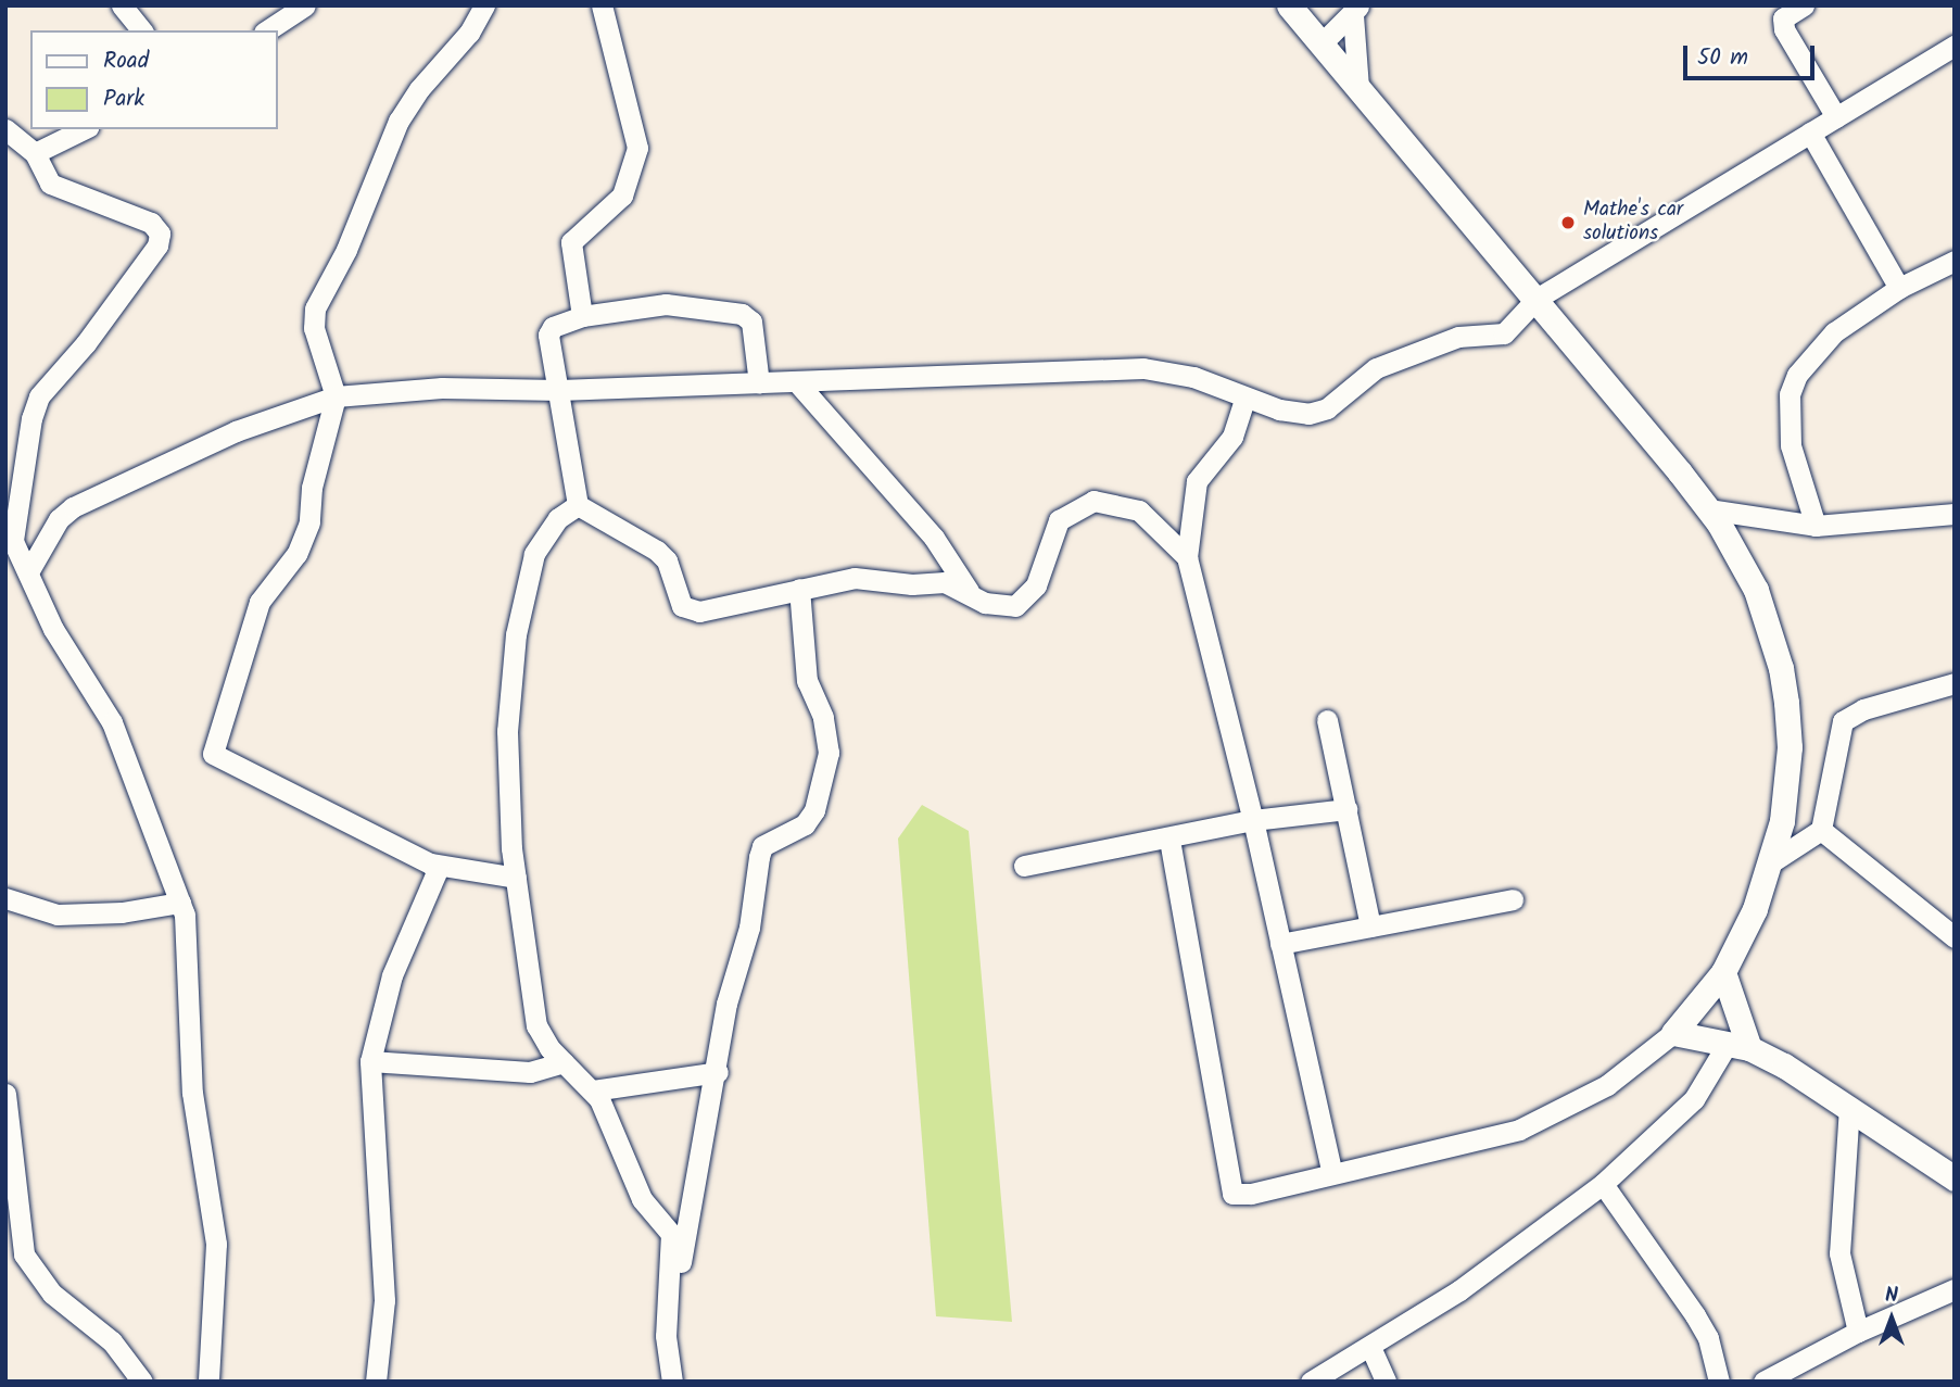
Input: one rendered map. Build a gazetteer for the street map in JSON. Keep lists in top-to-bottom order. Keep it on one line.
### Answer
{"places":["Mathe's car solutions"],"legend":["Road","Park"],"scale_bar":"50 m","north":"top"}
